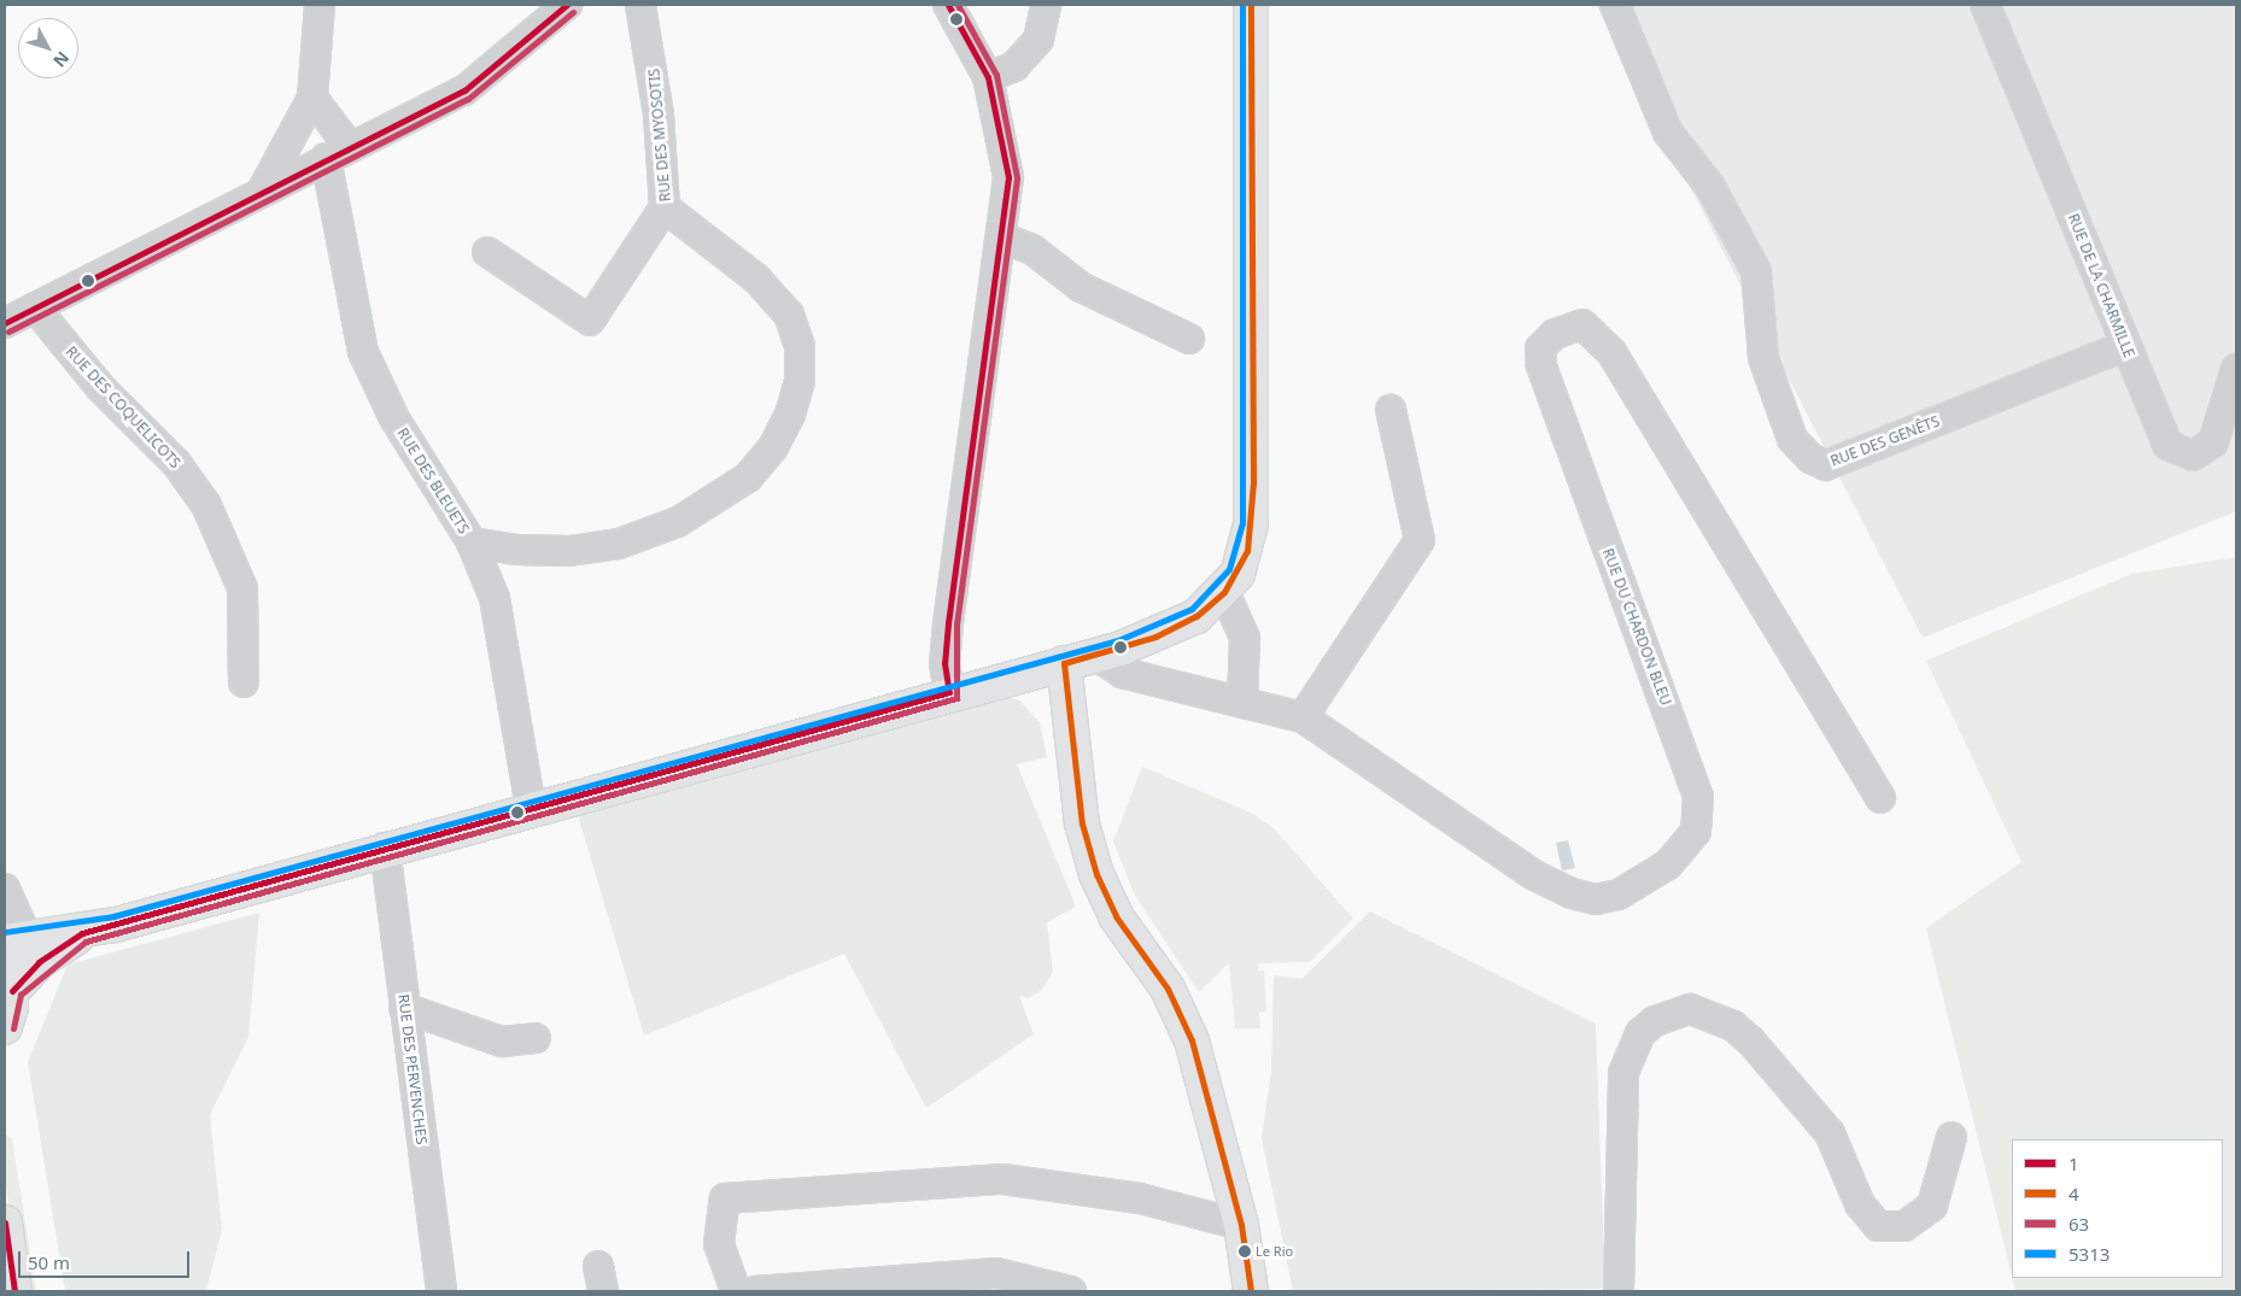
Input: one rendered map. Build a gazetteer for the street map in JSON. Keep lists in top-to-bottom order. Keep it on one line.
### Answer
{"streets":{"street":["RUE DES MYOSOTIS","RUE DE LA CHARMILLE","RUE DES COQUELICOTS","RUE DES GENÊTS","RUE DES BLEUETS","RUE DU CHARDON BLEU","RUE DES PERVENCHES"]},"crossings":[["RUE DES MYOSOTIS","RUE DES BLEUETS"],["RUE DE LA CHARMILLE","RUE DES GENÊTS"]],"places":["Le Rio"],"lines":["transit line 1","transit line 4","transit line 63","transit line 5313"],"legend":["1","4","63","5313"],"scale_bar":"50 m","north":"bottom right"}
